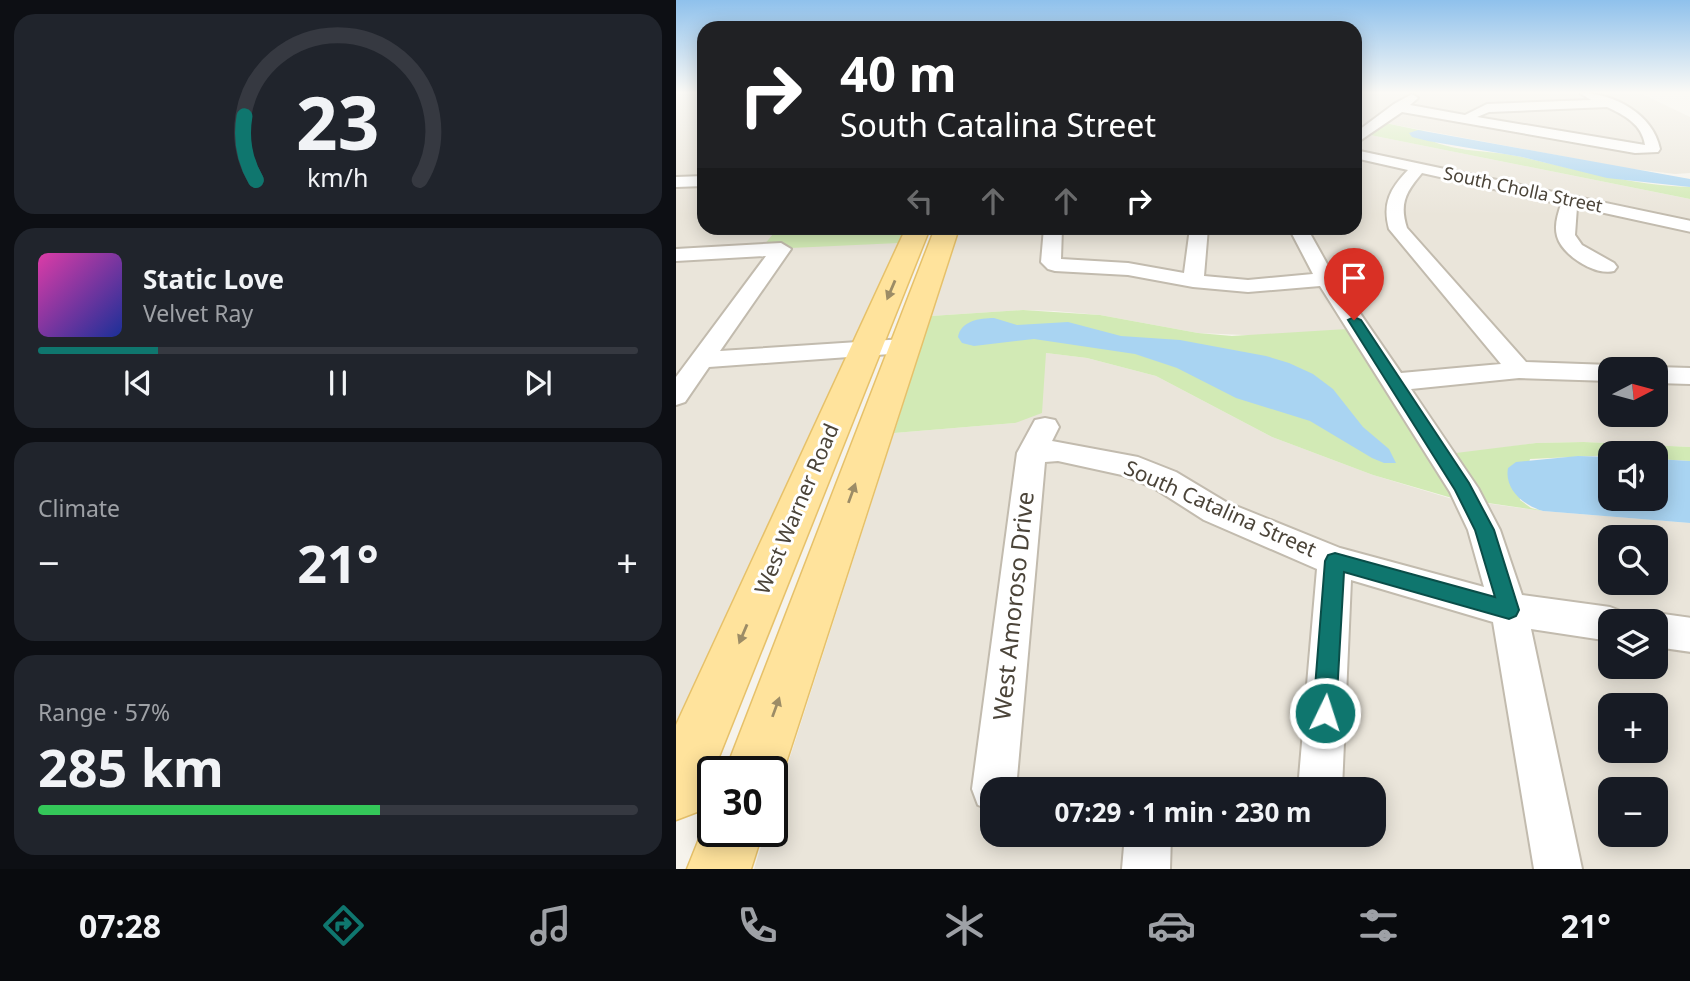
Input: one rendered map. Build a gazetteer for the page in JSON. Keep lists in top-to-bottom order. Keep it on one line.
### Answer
{"streets":{"main road":["West Warner Road"],"street":["South Cholla Street","South Catalina Street","West Amoroso Drive"]},"crossings":[["South Catalina Street","West Amoroso Drive"]],"north":"right","page":{"turn":["40 m","South Catalina Street"],"song":["Static Love","Velvet Ray"],"map_buttons":["+","−"],"tile":["Climate",["Range · 57%","285 km"]],"heat":["−","21°","+"],"limit":"30","trip":"07:29 · 1 min · 230 m","tabs":["07:28","21°"],"gauge":["23","km/h"]}}
